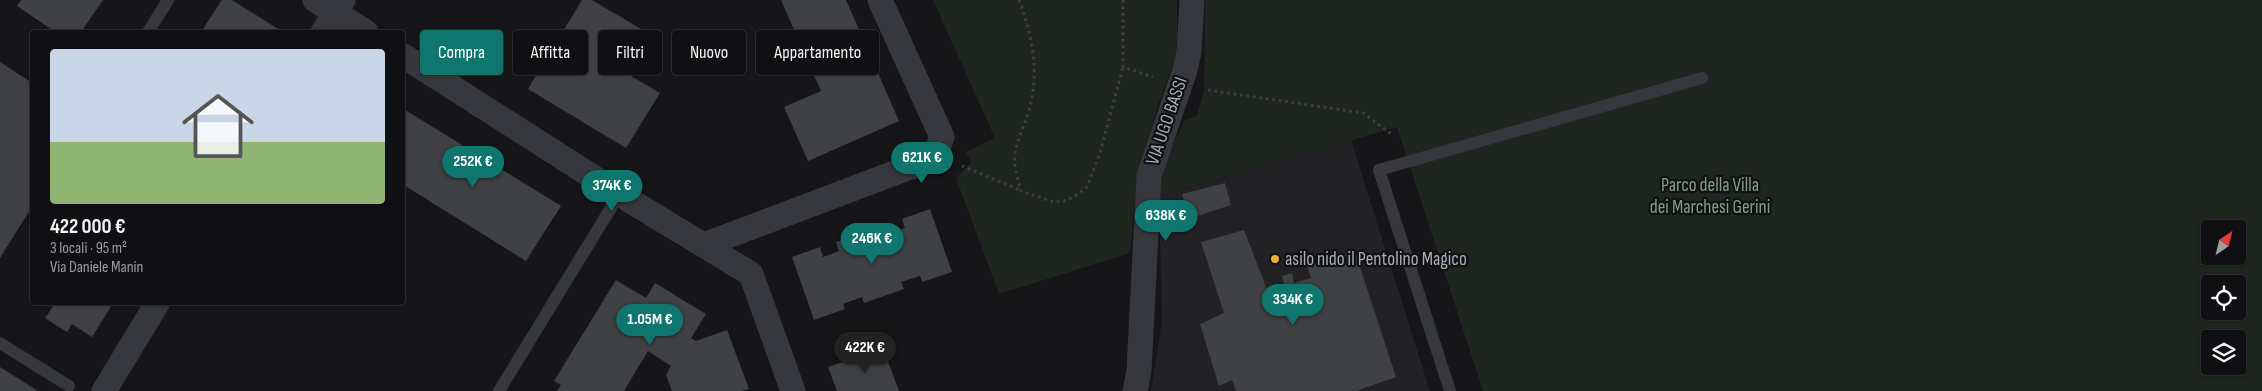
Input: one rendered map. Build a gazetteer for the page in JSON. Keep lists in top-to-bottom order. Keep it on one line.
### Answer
{"streets":{"street":["VIA UGO BASSI"]},"parks":["Parco della Villa dei Marchesi Gerini"],"places":["asilo nido il Pentolino Magico"],"north":"top right","page":{"chip":["Compra","Affitta","Filtri","Nuovo","Appartamento"],"list":[{"name":"422 000 €","note":"3 locali · 95 m² · Via Daniele Manin"}],"price":["621K €","252K €","374K €","638K €","246K €","334K €","1.05M €","422K €"]}}
